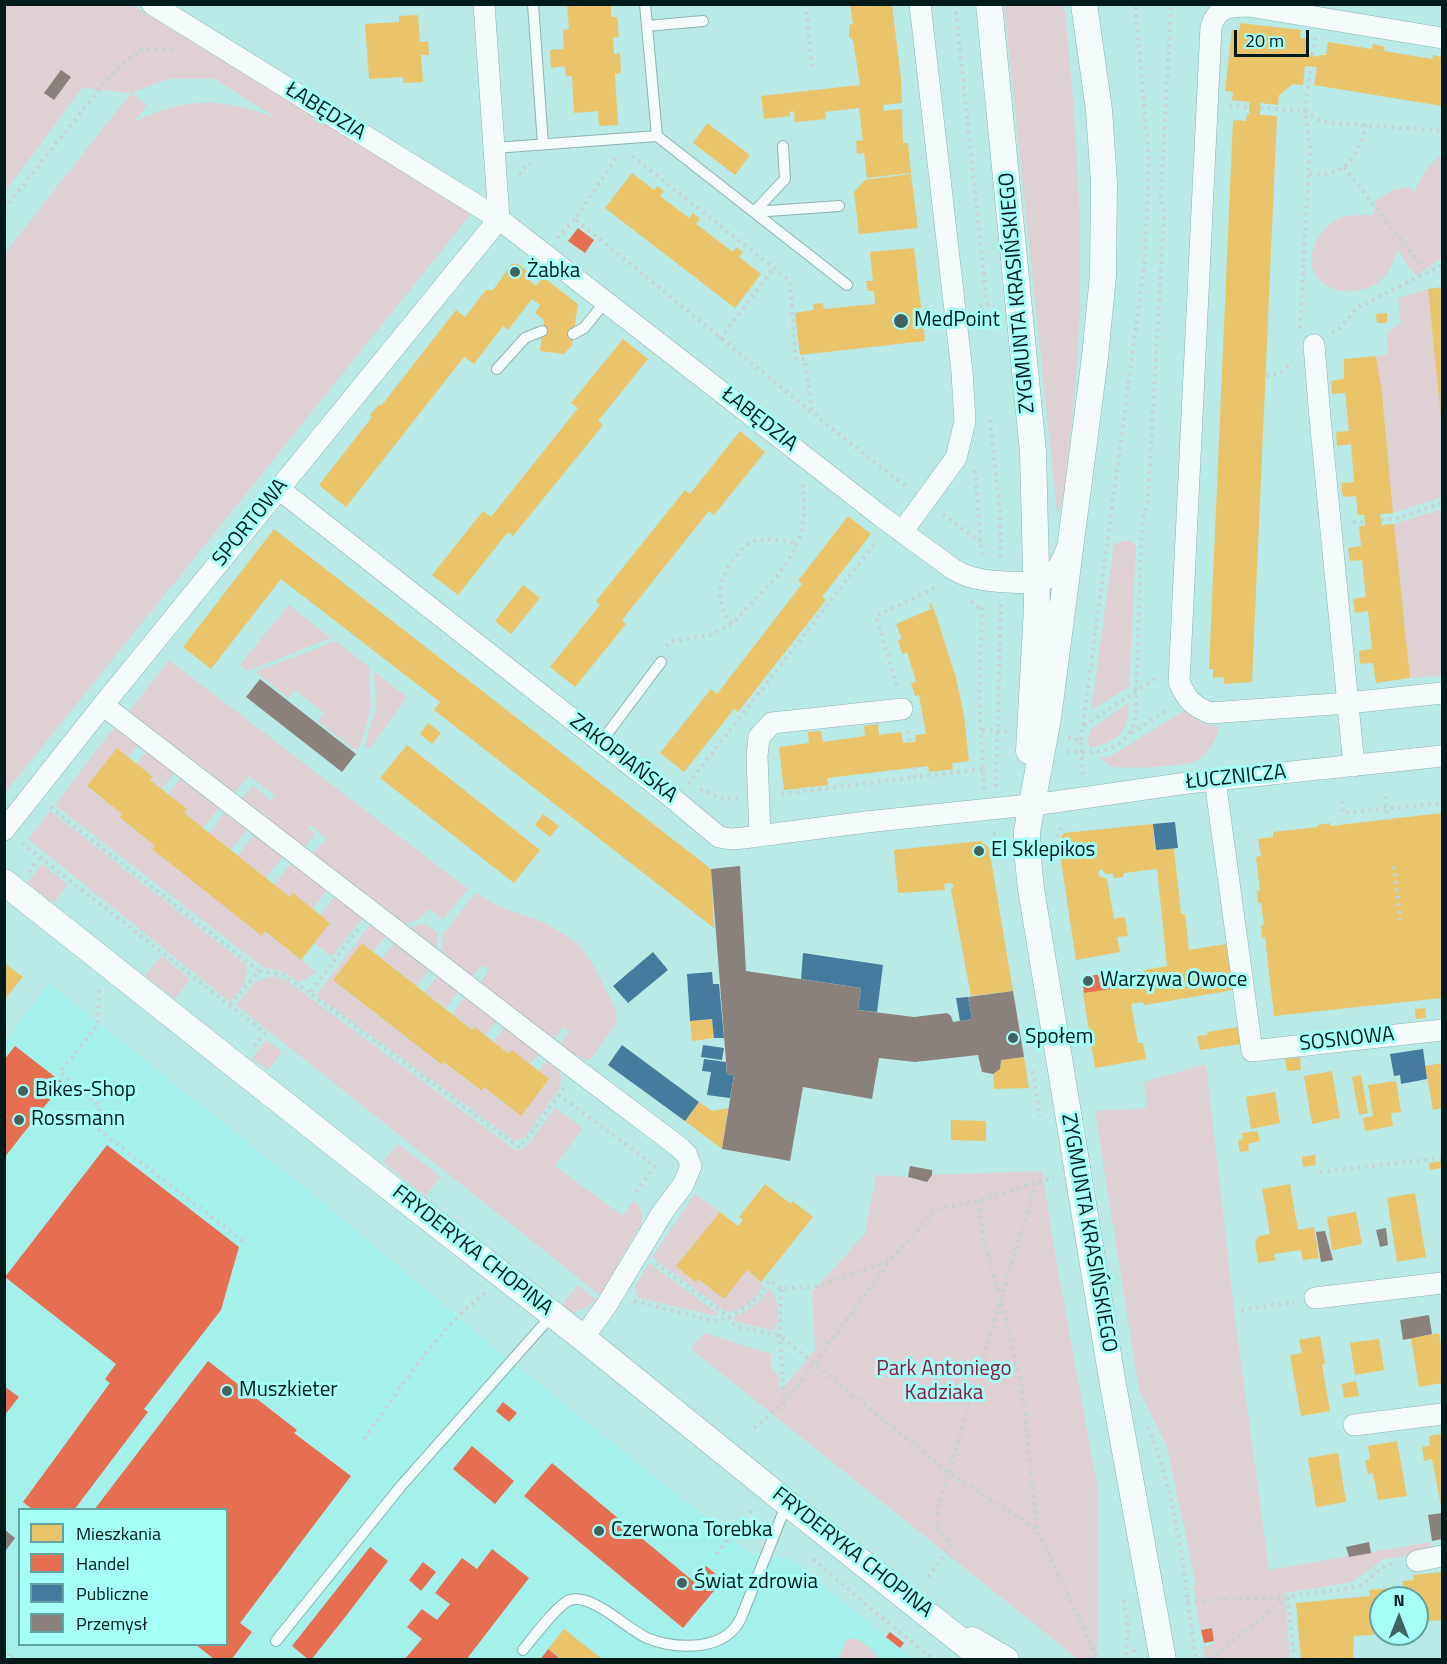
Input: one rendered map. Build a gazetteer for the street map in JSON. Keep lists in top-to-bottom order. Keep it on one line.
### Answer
{"streets":{"street":["ŁABĘDZIA","ZYGMUNTA KRASIŃSKIEGO","SPORTOWA","ZAKOPIAŃSKA","ŁUCZNICZA","SOSNOWA","FRYDERYKA CHOPINA"]},"crossings":[["ŁABĘDZIA","ZYGMUNTA KRASIŃSKIEGO"],["ŁABĘDZIA","SPORTOWA"],["ZYGMUNTA KRASIŃSKIEGO","ZAKOPIAŃSKA"],["ZYGMUNTA KRASIŃSKIEGO","ŁUCZNICZA"],["SPORTOWA","ZAKOPIAŃSKA"],["ZAKOPIAŃSKA","ŁUCZNICZA"],["ŁUCZNICZA","SOSNOWA"]],"parks":["Park Antoniego Kadziaka"],"places":["Żabka","MedPoint","El Sklepikos","Warzywa Owoce","Społem","Bikes-Shop","Rossmann","Muszkieter","Czerwona Torebka","Świat zdrowia"],"legend":["Mieszkania","Handel","Publiczne","Przemysł"],"scale_bar":"20 m","north":"top"}
